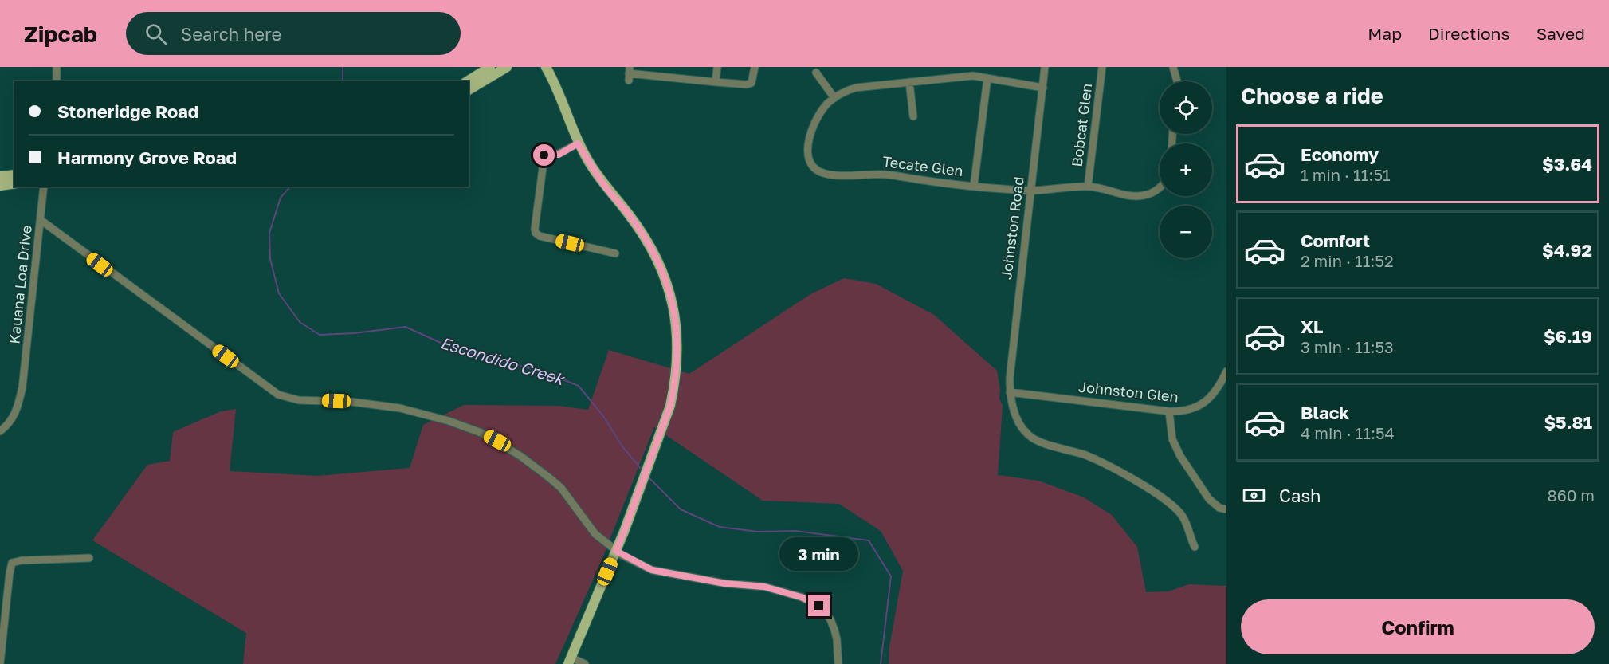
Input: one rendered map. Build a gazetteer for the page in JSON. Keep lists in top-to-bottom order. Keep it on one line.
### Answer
{"streets":{"street":["Bobcat Glen","Tecate Glen","Johnston Road","Kauana Loa Drive","Johnston Glen"]},"crossings":[["Bobcat Glen","Tecate Glen"],["Tecate Glen","Johnston Road"],["Johnston Road","Johnston Glen"]],"water":["Escondido Creek"],"page":{"header":"Zipcab","search":"Search here","nav":["Map","Directions","Saved"],"heading":"Choose a ride","map_buttons":["+","−"],"banner":["Stoneridge Road","Harmony Grove Road"],"list":[{"name":"Economy","note":"1 min · 11:51","value":"$3.64"},{"name":"Comfort","note":"2 min · 11:52","value":"$4.92"},{"name":"XL","note":"3 min · 11:53","value":"$6.19"},{"name":"Black","note":"4 min · 11:54","value":"$5.81"}],"pay":["Cash","860 m"],"bubble":"3 min","buttons":"Confirm"}}
